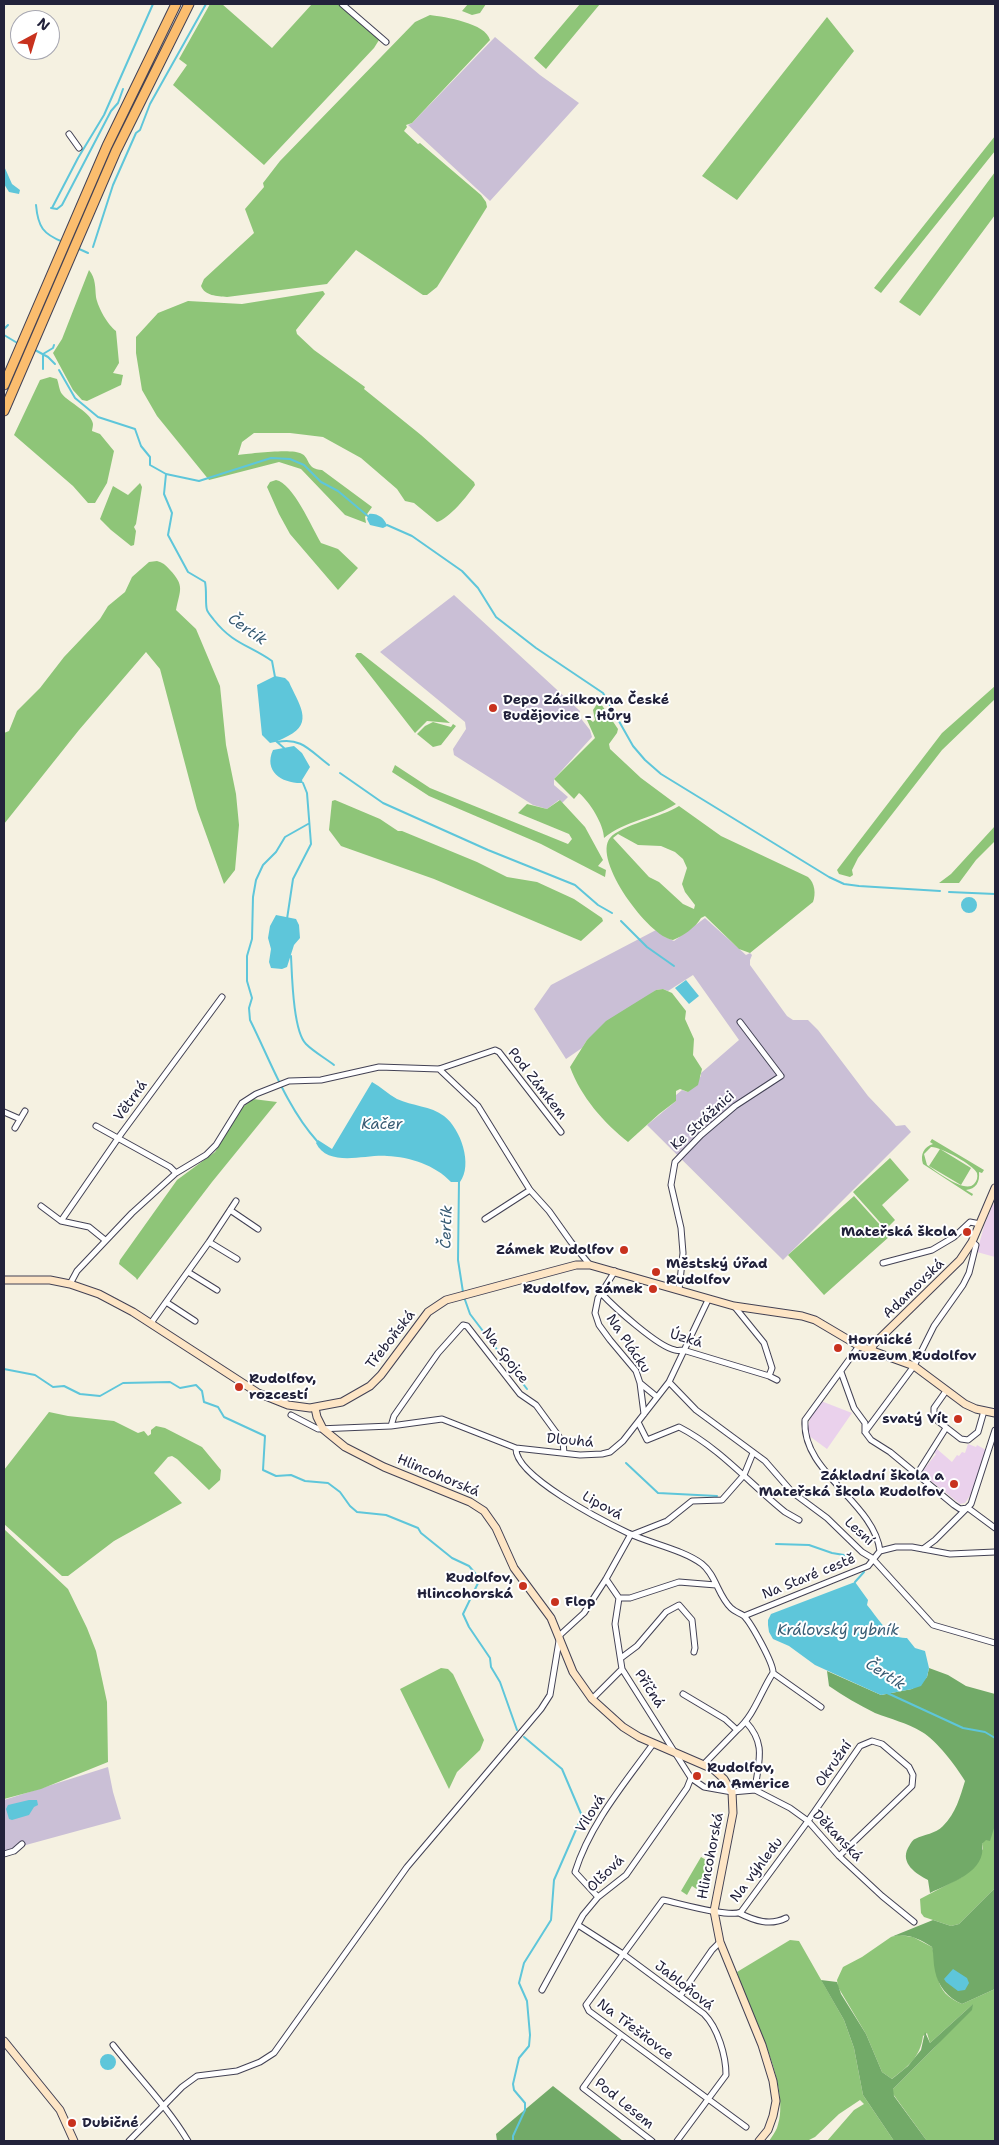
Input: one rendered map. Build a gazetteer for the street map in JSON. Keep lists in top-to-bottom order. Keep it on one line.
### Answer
{"streets":{"street":["Pod Zámkem","Větrná","Ke Strážnici","Adamovská","Úzká","Třeboňská","Na Plácku","Na Spojce","Dlouhá","Hlincohorská","Lipová","Lesní","Na Staré cestě","Příčná","Okružní","Vilová","Děkanská","Na výhledu","Olšová","Jabloňová","Na Třešňovce","Pod Lesem"]},"crossings":[["Pod Zámkem","Třeboňská"],["Úzká","Na Plácku"],["Úzká","Dlouhá"],["Třeboňská","Hlincohorská"],["Na Plácku","Dlouhá"],["Na Spojce","Dlouhá"],["Dlouhá","Lipová"],["Dlouhá","Lesní"],["Hlincohorská","Lipová"],["Hlincohorská","Na Staré cestě"],["Hlincohorská","Příčná"],["Hlincohorská","Vilová"],["Hlincohorská","Na výhledu"],["Hlincohorská","Na Třešňovce"],["Lipová","Na Staré cestě"],["Lipová","Příčná"],["Lesní","Na Staré cestě"],["Na Staré cestě","Příčná"],["Okružní","Děkanská"],["Okružní","Na výhledu"],["Vilová","Olšová"],["Děkanská","Na výhledu"],["Na výhledu","Na Třešňovce"],["Olšová","Jabloňová"],["Jabloňová","Na Třešňovce"],["Na Třešňovce","Pod Lesem"]],"water":["Čertík","Kačer","Královský rybník"],"places":["Depo Zásilkovna České Budějovice - Hůry","Mateřská škola","Zámek Rudolfov","Městský úřad Rudolfov","Rudolfov, zámek","Hornické muzeum Rudolfov","Rudolfov, rozcestí","svatý Vít","Základní škola a Mateřská škola Rudolfov","Rudolfov, Hlincohorská","Flop","Rudolfov, na Americe","Dubičné"],"north":"top right"}
